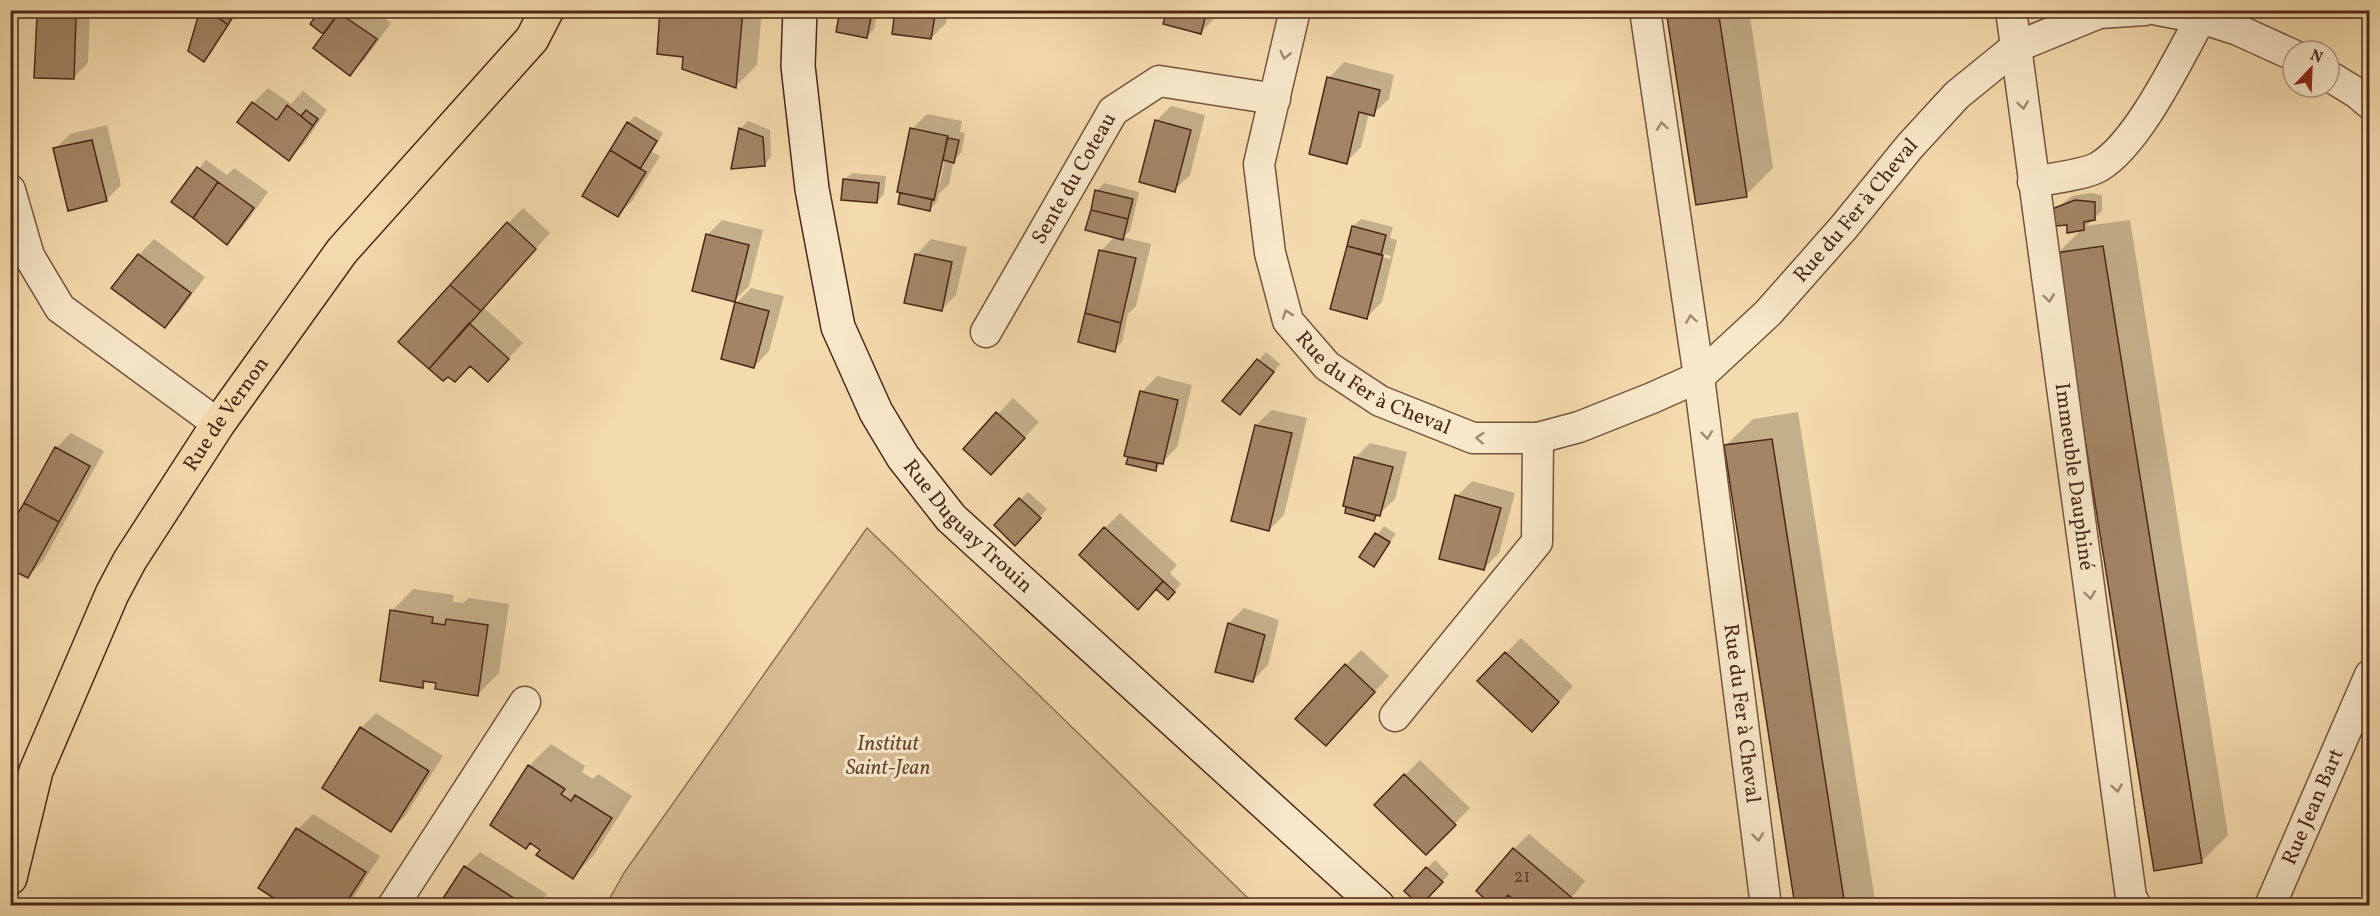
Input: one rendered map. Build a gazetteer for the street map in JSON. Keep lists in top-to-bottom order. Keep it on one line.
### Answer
{"streets":{"main road":["Rue de Vernon"],"street":["Sente du Coteau","Rue du Fer à Cheval","Immeuble Dauphiné","Rue Duguay Trouin","Rue Jean Bart"]},"crossings":[["Sente du Coteau","Rue du Fer à Cheval"],["Rue du Fer à Cheval","Immeuble Dauphiné"]],"one_way":["Immeuble Dauphiné"],"parks":["Institut Saint-Jean"],"house_numbers":["21"],"north":"top right"}
